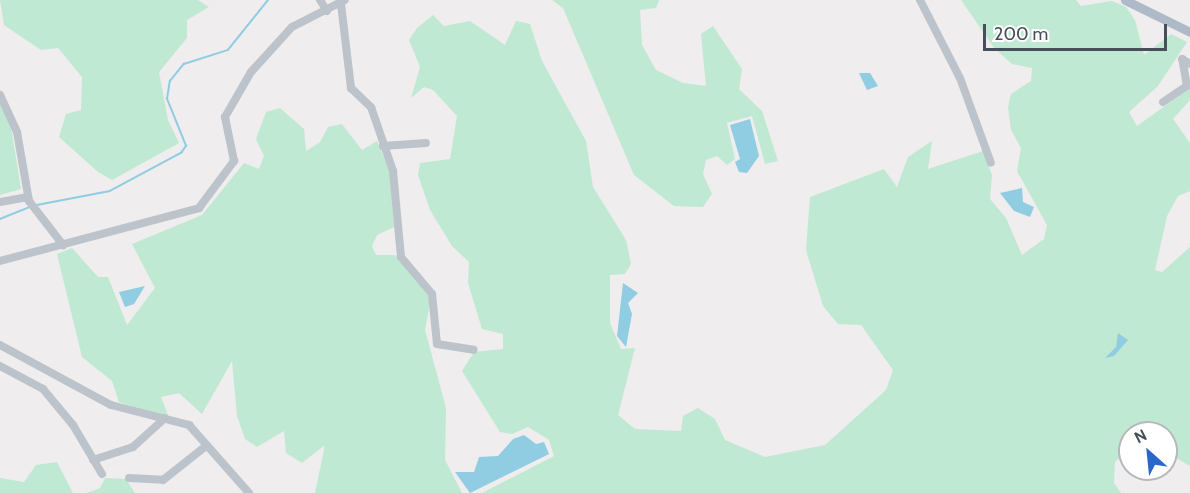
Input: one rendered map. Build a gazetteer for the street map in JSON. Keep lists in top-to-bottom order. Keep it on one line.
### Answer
{"scale_bar":"200 m","north":"top left"}
